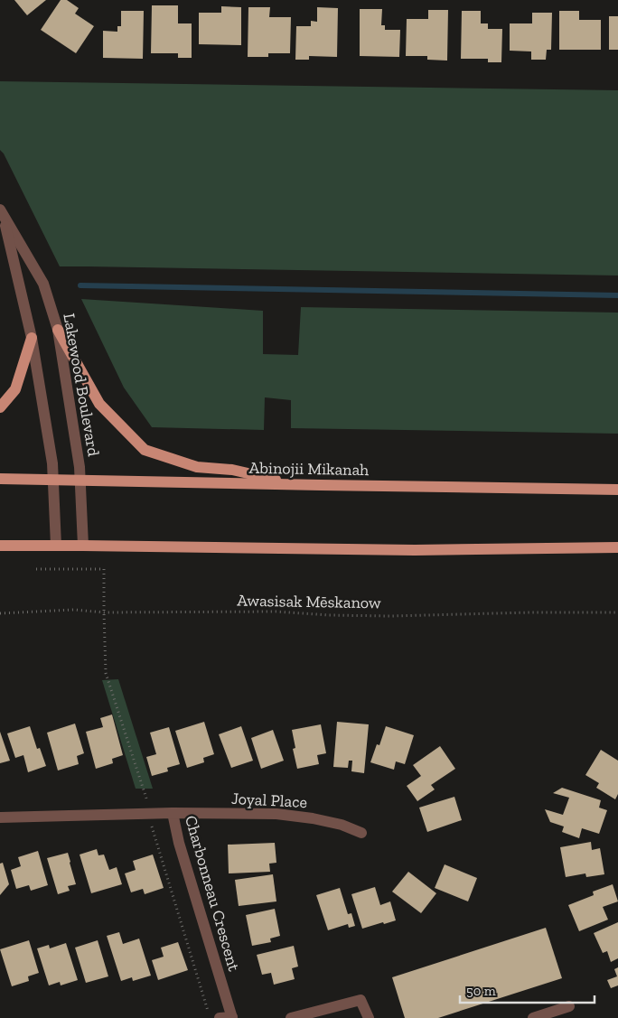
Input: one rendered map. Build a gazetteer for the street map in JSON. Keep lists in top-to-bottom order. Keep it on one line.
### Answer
{"streets":{"main road":["Abinojii Mikanah"],"street":["Lakewood Boulevard","Joyal Place","Charbonneau Crescent"],"path":["Awasisak Mēskanow"]},"crossings":[["Lakewood Boulevard","Abinojii Mikanah"],["Joyal Place","Charbonneau Crescent"]],"scale_bar":"50 m"}
